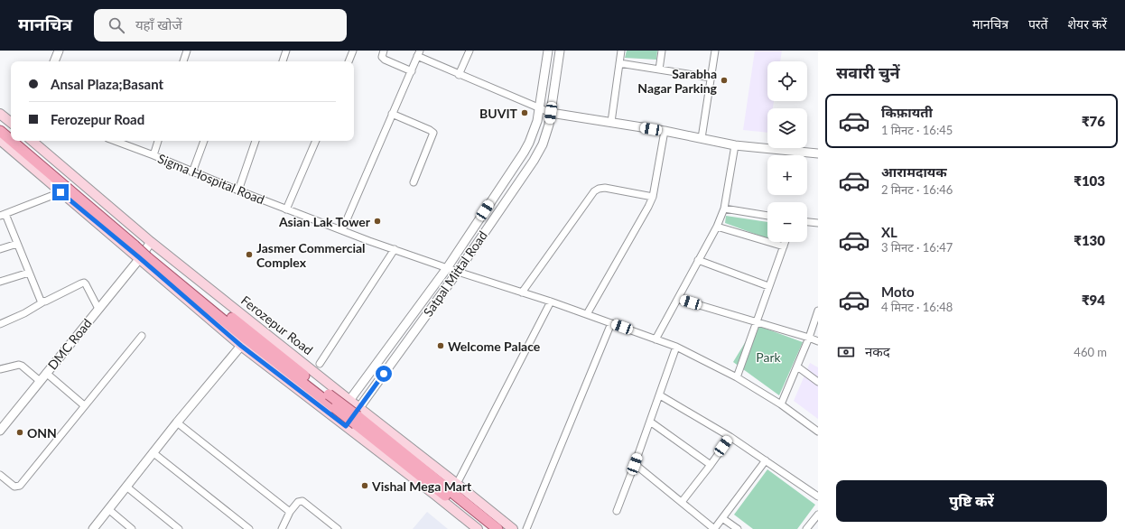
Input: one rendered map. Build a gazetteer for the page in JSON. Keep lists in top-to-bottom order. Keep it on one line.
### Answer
{"streets":{"main road":["Ferozepur Road"],"street":["Sigma Hospital Road","Satpal Mittal Road","DMC Road"]},"crossings":[["Sigma Hospital Road","Satpal Mittal Road"],["Satpal Mittal Road","Ferozepur Road"],["Ferozepur Road","DMC Road"]],"parks":["Park"],"places":["Sarabha Nagar Parking","BUVIT","Asian Lak Tower","Jasmer Commercial Complex","Welcome Palace","ONN","Vishal Mega Mart"],"page":{"header":"मानचित्र","search":"यहाँ खोजें","nav":["मानचित्र","परतें","शेयर करें"],"heading":"सवारी चुनें","map_buttons":["+","−"],"banner":["Ansal Plaza;Basant","Ferozepur Road"],"list":[{"name":"किफ़ायती","note":"1 मिनट · 16:45","value":"₹76"},{"name":"आरामदायक","note":"2 मिनट · 16:46","value":"₹103"},{"name":"XL","note":"3 मिनट · 16:47","value":"₹130"},{"name":"Moto","note":"4 मिनट · 16:48","value":"₹94"}],"pay":["नकद","460 m"],"buttons":"पुष्टि करें"}}
